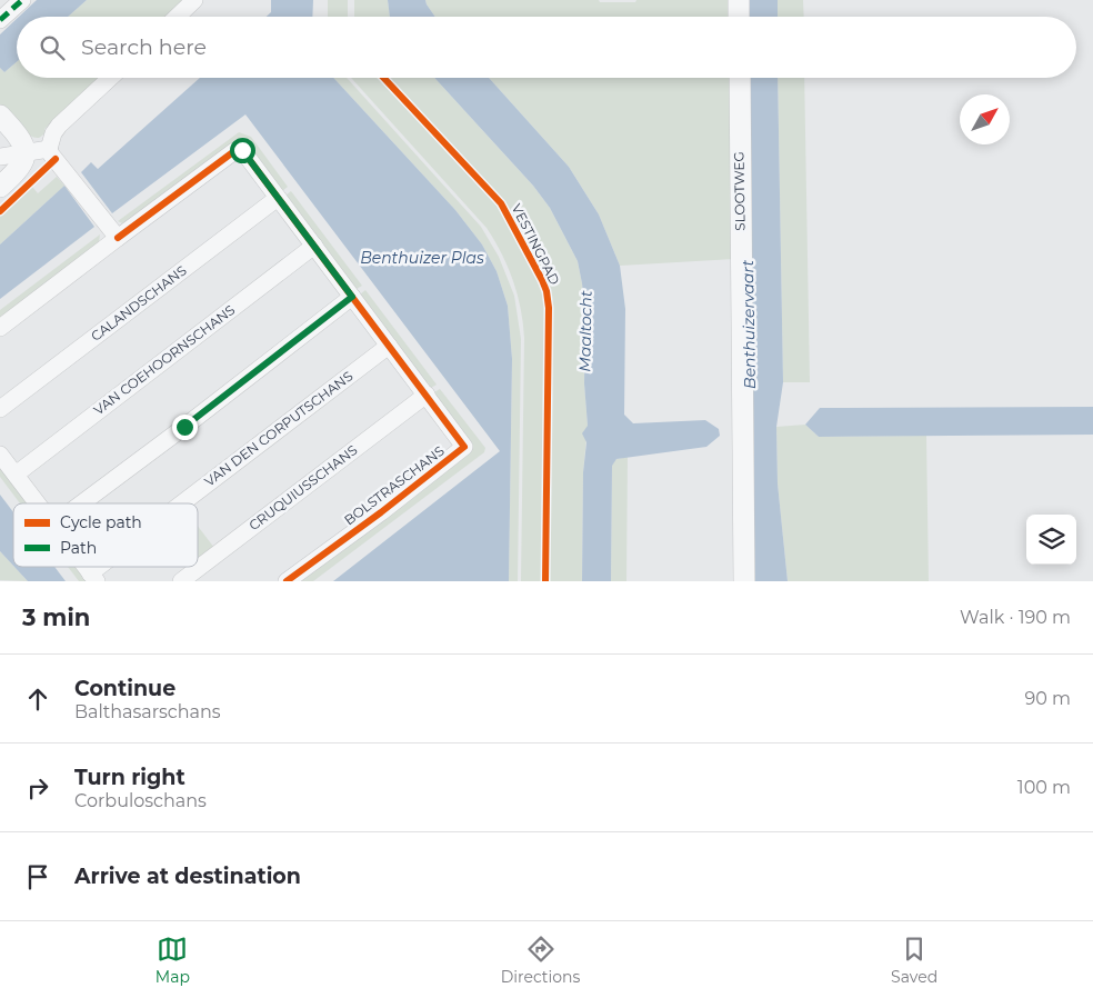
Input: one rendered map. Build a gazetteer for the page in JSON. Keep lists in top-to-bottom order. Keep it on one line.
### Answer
{"streets":{"street":["SLOOTWEG","CALANDSCHANS","VAN COEHOORNSCHANS","VAN DEN CORPUTSCHANS","BOLSTRASCHANS","CRUQUIUSSCHANS"],"cycle path":["VESTINGPAD"]},"crossings":[["BOLSTRASCHANS","CRUQUIUSSCHANS"]],"water":["Benthuizer Plas","Benthuizervaart","Maaltocht"],"legend":["Cycle path","Path"],"north":"top right","page":{"search":"Search here","heading":["3 min","Walk · 190 m"],"list":[["Continue","Balthasarschans","90 m"],["Turn right","Corbuloschans","100 m"],"Arrive at destination"],"nav":["Map","Directions","Saved"]}}
